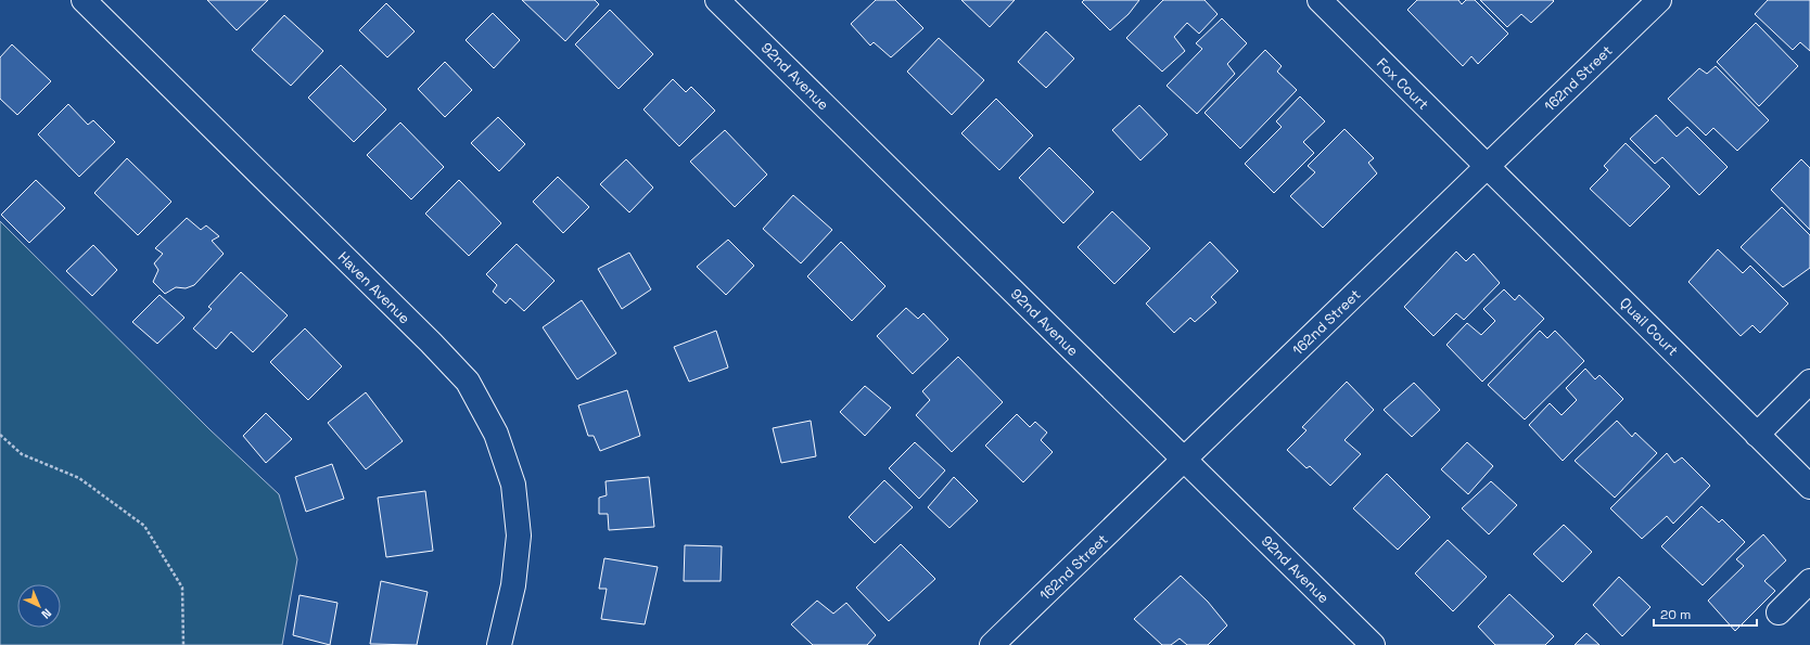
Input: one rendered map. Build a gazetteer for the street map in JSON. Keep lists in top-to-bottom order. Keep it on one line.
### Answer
{"streets":{"street":["92nd Avenue","162nd Street","Fox Court","Haven Avenue","Quail Court"]},"crossings":[["92nd Avenue","162nd Street"],["162nd Street","Fox Court"],["162nd Street","Quail Court"],["Fox Court","Quail Court"]],"scale_bar":"20 m","north":"bottom right"}
